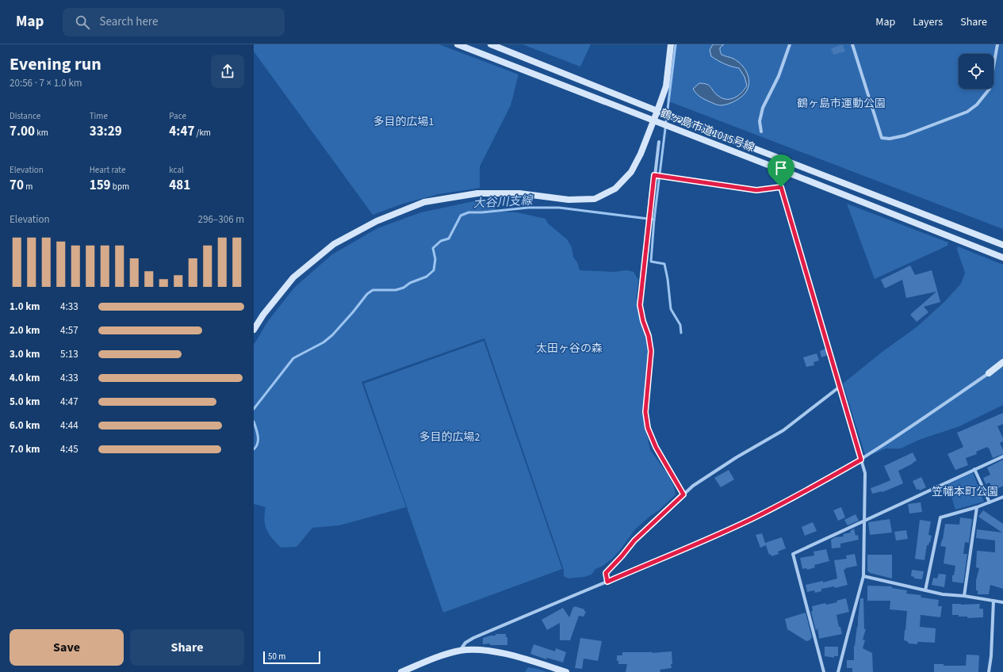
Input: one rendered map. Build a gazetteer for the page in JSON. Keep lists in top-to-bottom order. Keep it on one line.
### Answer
{"streets":{"street":["鶴ヶ島市道1015号線"]},"water":["大谷川支線"],"parks":["鶴ヶ島市運動公園","多目的広場1","太田ヶ谷の森","多目的広場2","笠幡本町公園"],"scale_bar":"50 m","page":{"header":"Map","search":"Search here","nav":["Map","Layers","Share"],"heading":["Evening run","20:56 · 7 × 1.0 km"],"stats":[["Distance","7.00 km"],["Time","33:29"],["Pace","4:47 /km"],["Elevation","70 m"],["Heart rate","159 bpm"],["kcal","481"]],"chart":["Elevation","296–306 m"],"list":[{"name":"1.0 km","note":"4:33"},{"name":"2.0 km","note":"4:57"},{"name":"3.0 km","note":"5:13"},{"name":"4.0 km","note":"4:33"},{"name":"5.0 km","note":"4:47"},{"name":"6.0 km","note":"4:44"},{"name":"7.0 km","note":"4:45"}],"buttons":["Save","Share"],"scale":"50 m"}}
